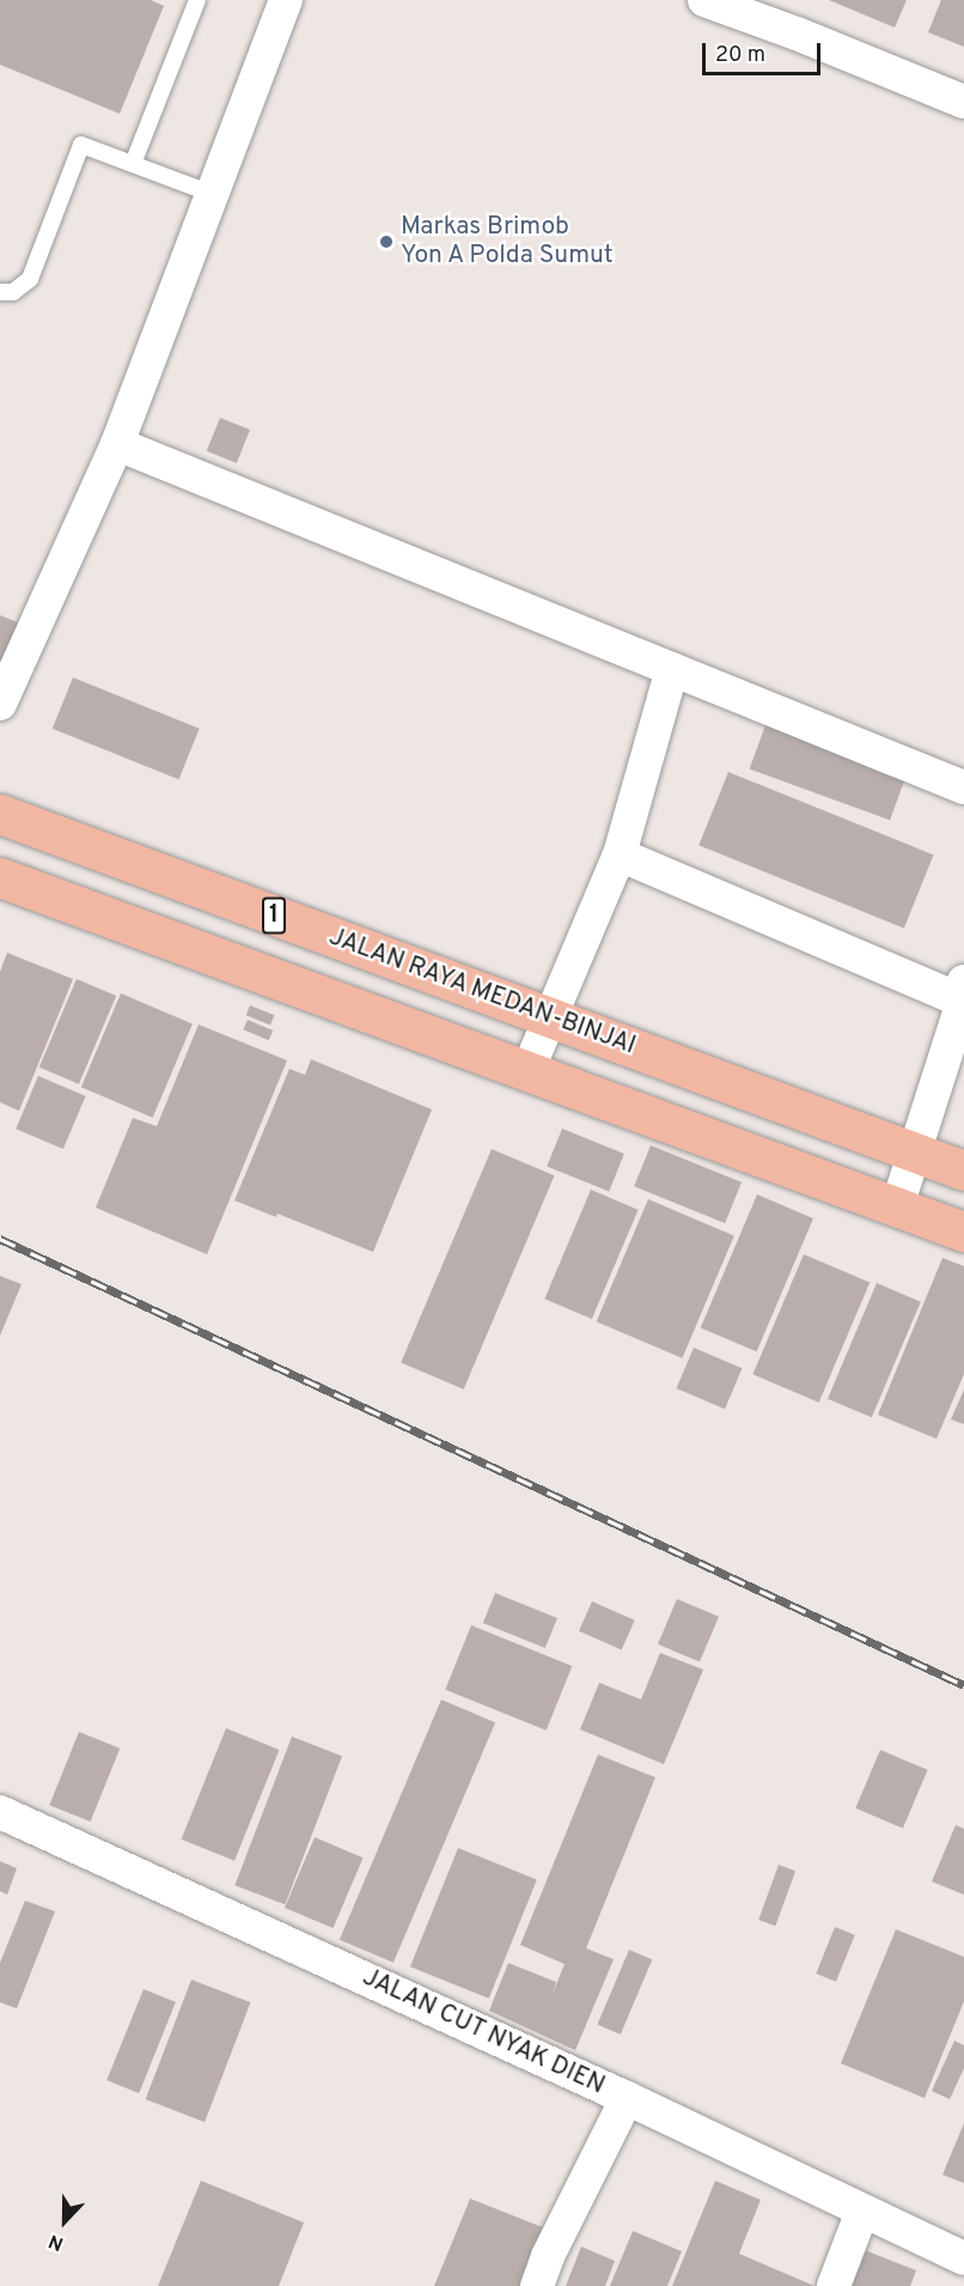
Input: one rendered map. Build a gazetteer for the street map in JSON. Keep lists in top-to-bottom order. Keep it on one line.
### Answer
{"streets":{"main road":["1","JALAN RAYA MEDAN-BINJAI"],"street":["JALAN CUT NYAK DIEN"]},"places":["Markas Brimob Yon A Polda Sumut"],"scale_bar":"20 m","north":"bottom"}
